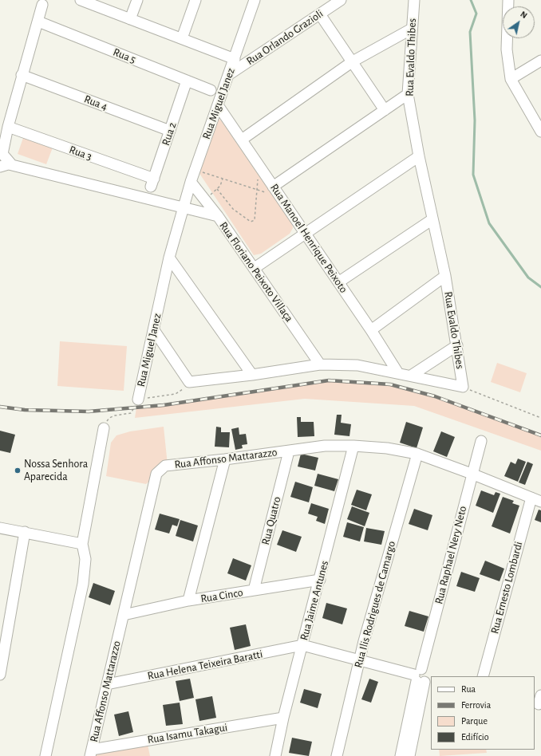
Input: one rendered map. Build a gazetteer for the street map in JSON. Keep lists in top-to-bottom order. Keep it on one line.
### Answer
{"streets":{"street":["Rua Orlando Grazioli","Rua 5","Rua Evaldo Thibes","Rua 4","Rua Miguel Janez","Rua 2","Rua 3","Rua Manoel Henrique Peixoto","Rua Floriano Peixoto Villaça","Rua Affonso Mattarazzo","Rua Quatro","Rua Raphael Nery Neto","Rua Ernesto Lombardi","Rua Cinco","Rua Jaime Antunes","Rua Ilis Rodrigues de Camargo","Rua Helena Teixeira Baratti","Rua Isamu Takagui"]},"crossings":[["Rua Orlando Grazioli","Rua Miguel Janez"],["Rua 5","Rua 2"],["Rua Evaldo Thibes","Rua Manoel Henrique Peixoto"],["Rua Evaldo Thibes","Rua Floriano Peixoto Villaça"],["Rua 4","Rua 2"],["Rua Miguel Janez","Rua Manoel Henrique Peixoto"],["Rua Miguel Janez","Rua Floriano Peixoto Villaça"],["Rua 2","Rua 3"],["Rua Affonso Mattarazzo","Rua Quatro"],["Rua Affonso Mattarazzo","Rua Raphael Nery Neto"],["Rua Affonso Mattarazzo","Rua Ernesto Lombardi"],["Rua Affonso Mattarazzo","Rua Cinco"],["Rua Affonso Mattarazzo","Rua Jaime Antunes"],["Rua Affonso Mattarazzo","Rua Ilis Rodrigues de Camargo"],["Rua Affonso Mattarazzo","Rua Helena Teixeira Baratti"],["Rua Affonso Mattarazzo","Rua Isamu Takagui"],["Rua Quatro","Rua Cinco"],["Rua Cinco","Rua Jaime Antunes"],["Rua Jaime Antunes","Rua Helena Teixeira Baratti"],["Rua Jaime Antunes","Rua Isamu Takagui"]],"places":["Nossa Senhora Aparecida"],"legend":["Rua","Ferrovia","Parque","Edifício"],"north":"top right"}
